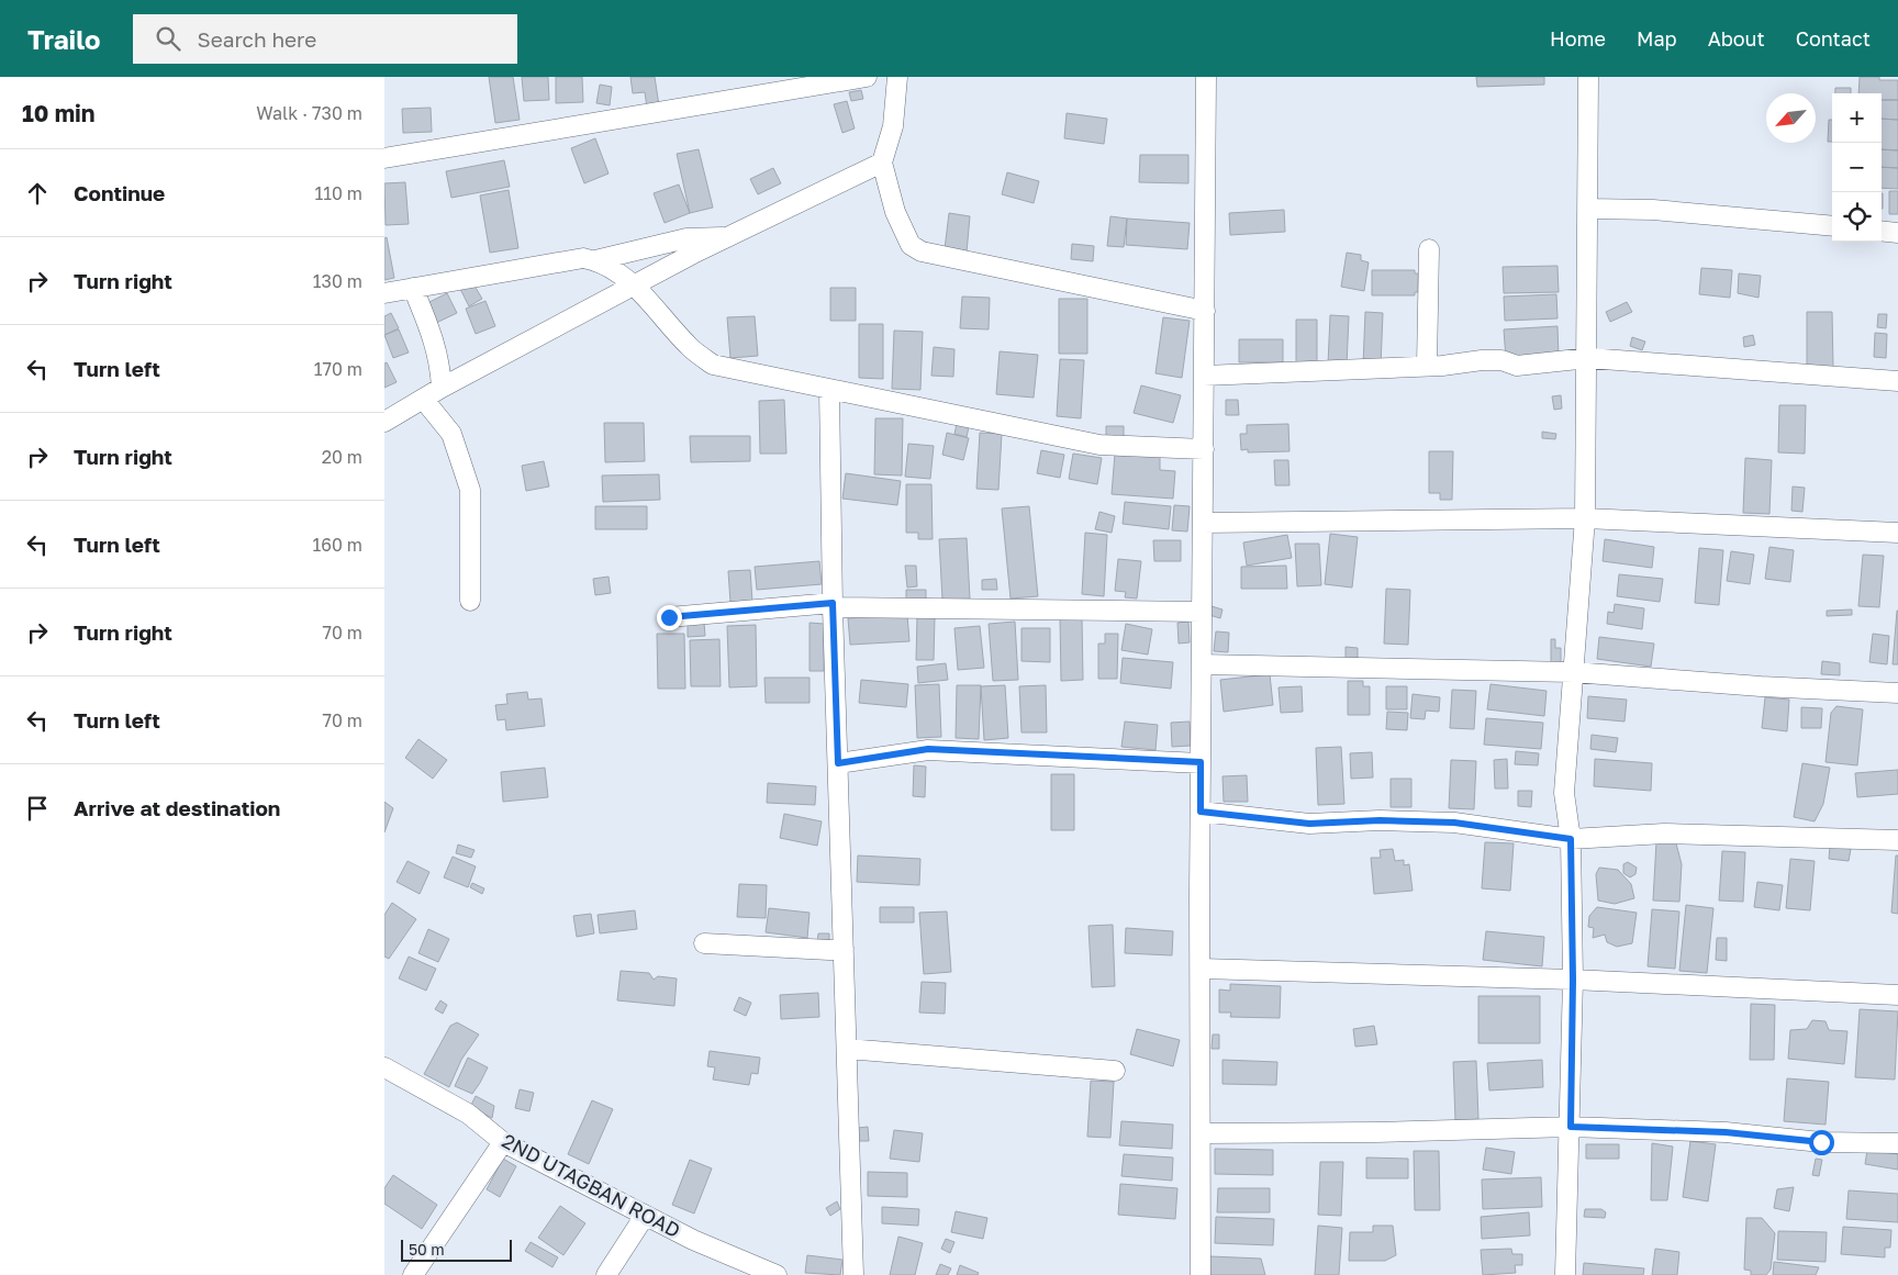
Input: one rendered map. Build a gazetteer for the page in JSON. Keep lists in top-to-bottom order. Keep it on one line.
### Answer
{"streets":{"street":["2ND UTAGBAN ROAD"]},"scale_bar":"50 m","north":"bottom left","page":{"header":"Trailo","search":"Search here","nav":["Home","Map","About","Contact"],"heading":["10 min","Walk · 730 m"],"map_buttons":["+","−"],"list":[["Continue","110 m"],["Turn right","130 m"],["Turn left","170 m"],["Turn right","20 m"],["Turn left","160 m"],["Turn right","70 m"],["Turn left","70 m"],"Arrive at destination"],"scale":"50 m"}}
